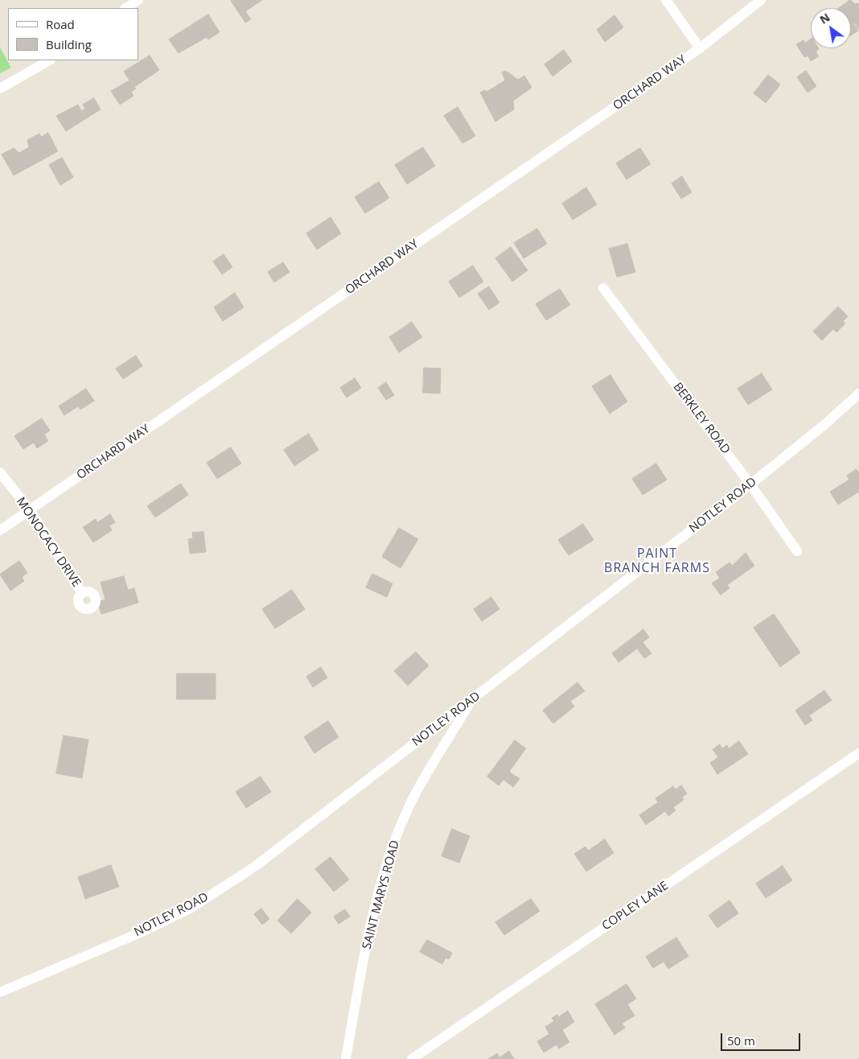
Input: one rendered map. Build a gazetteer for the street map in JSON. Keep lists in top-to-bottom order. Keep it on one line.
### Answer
{"streets":{"street":["ORCHARD WAY","BERKLEY ROAD","NOTLEY ROAD","MONOCACY DRIVE","SAINT MARYS ROAD","COPLEY LANE"]},"crossings":[["ORCHARD WAY","MONOCACY DRIVE"],["BERKLEY ROAD","NOTLEY ROAD"],["NOTLEY ROAD","SAINT MARYS ROAD"]],"districts":["PAINT BRANCH FARMS"],"legend":["Road","Building"],"scale_bar":"50 m","north":"top left"}
